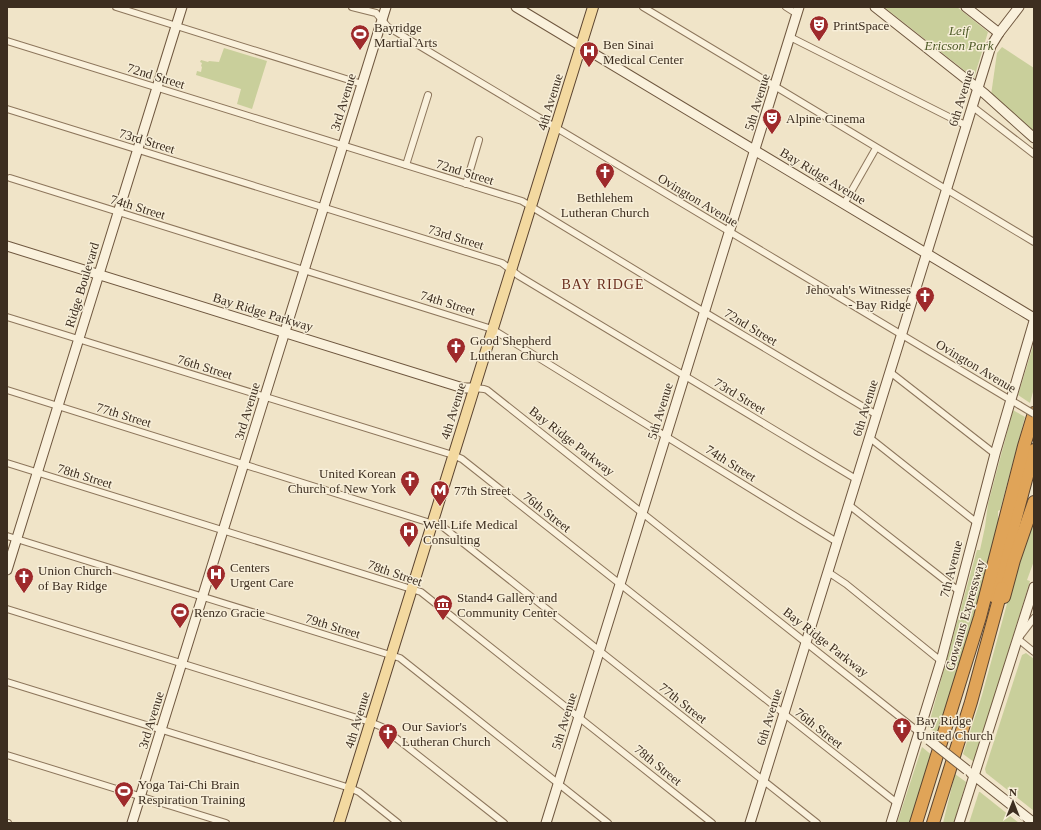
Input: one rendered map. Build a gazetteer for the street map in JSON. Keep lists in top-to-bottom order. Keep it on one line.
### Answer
{"streets":{"highway":["Gowanus Expressway"],"main road":["4th Avenue"],"street":["72nd Street","6th Avenue","3rd Avenue","5th Avenue","73rd Street","Bay Ridge Avenue","Ovington Avenue","74th Street","Ridge Boulevard","Bay Ridge Parkway","76th Street","77th Street","78th Street","7th Avenue","79th Street"]},"crossings":[["72nd Street","6th Avenue"],["72nd Street","3rd Avenue"],["72nd Street","4th Avenue"],["72nd Street","5th Avenue"],["72nd Street","Ridge Boulevard"],["6th Avenue","73rd Street"],["6th Avenue","Bay Ridge Avenue"],["6th Avenue","Ovington Avenue"],["6th Avenue","74th Street"],["6th Avenue","Bay Ridge Parkway"],["6th Avenue","76th Street"],["6th Avenue","77th Street"],["3rd Avenue","73rd Street"],["3rd Avenue","Ovington Avenue"],["3rd Avenue","74th Street"],["3rd Avenue","Bay Ridge Parkway"],["3rd Avenue","76th Street"],["3rd Avenue","77th Street"],["3rd Avenue","78th Street"],["3rd Avenue","79th Street"],["4th Avenue","73rd Street"],["4th Avenue","Bay Ridge Avenue"],["4th Avenue","Ovington Avenue"],["4th Avenue","74th Street"],["4th Avenue","Bay Ridge Parkway"],["4th Avenue","76th Street"],["4th Avenue","77th Street"],["4th Avenue","78th Street"],["4th Avenue","79th Street"],["5th Avenue","73rd Street"],["5th Avenue","Bay Ridge Avenue"],["5th Avenue","Ovington Avenue"],["5th Avenue","74th Street"],["5th Avenue","Bay Ridge Parkway"],["5th Avenue","76th Street"],["5th Avenue","77th Street"],["5th Avenue","78th Street"],["5th Avenue","79th Street"],["73rd Street","Ridge Boulevard"],["Bay Ridge Avenue","7th Avenue"],["Ovington Avenue","7th Avenue"],["Ovington Avenue","Gowanus Expressway"],["74th Street","Ridge Boulevard"],["Ridge Boulevard","Bay Ridge Parkway"],["Ridge Boulevard","76th Street"],["Ridge Boulevard","77th Street"],["Ridge Boulevard","78th Street"],["Ridge Boulevard","79th Street"],["Bay Ridge Parkway","7th Avenue"],["76th Street","7th Avenue"]],"districts":["BAY RIDGE"],"parks":["Leif Ericson Park"],"places":{"theatre":["PrintSpace","Alpine Cinema"],"sports":["Bayridge Martial Arts","Renzo Gracie","Yoga Tai-Chi Brain Respiration Training"],"hospital":["Ben Sinai Medical Center","Well Life Medical Consulting","Centers Urgent Care"],"church":["Bethlehem Lutheran Church","Jehovah's Witnesses - Bay Ridge","Good Shepherd Lutheran Church","United Korean Church of New York","Union Church of Bay Ridge","Bay Ridge United Church","Our Savior's Lutheran Church"],"metro station":["77th Street"],"museum":["Stand4 Gallery and Community Center"]},"north":"top"}
